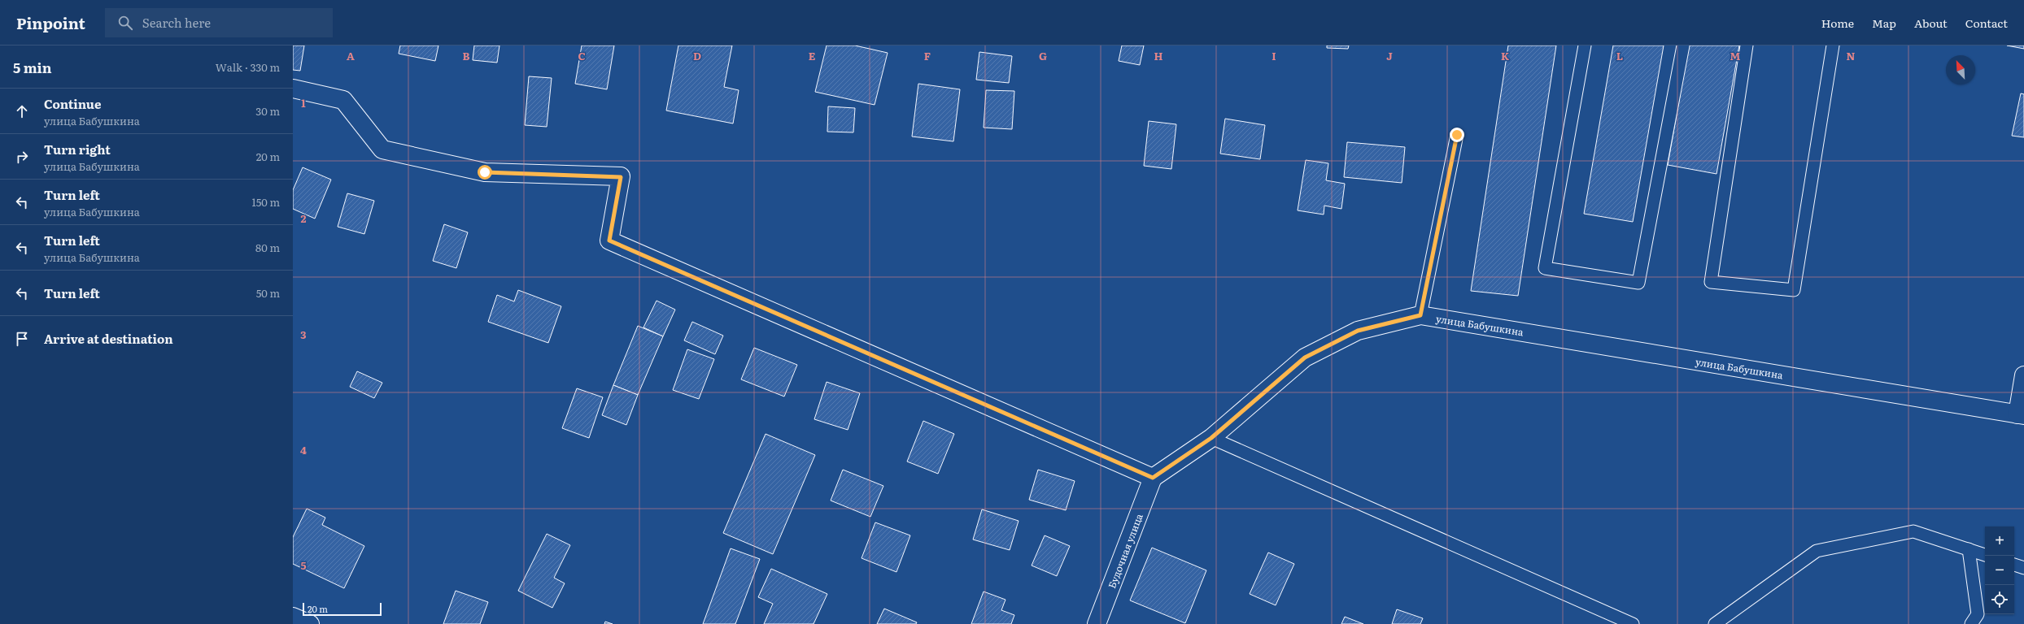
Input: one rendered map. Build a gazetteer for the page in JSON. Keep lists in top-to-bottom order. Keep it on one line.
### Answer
{"streets":{"street":["улица Бабушкина","Будочная улица"]},"crossings":[["улица Бабушкина","Будочная улица"]],"scale_bar":"20 m","north":"top left","page":{"header":"Pinpoint","search":"Search here","nav":["Home","Map","About","Contact"],"heading":["5 min","Walk · 330 m"],"list":[["Continue","улица Бабушкина","30 m"],["Turn right","улица Бабушкина","20 m"],["Turn left","улица Бабушкина","150 m"],["Turn left","улица Бабушкина","80 m"],["Turn left","50 m"],"Arrive at destination"],"map_buttons":["+","−"],"scale":"20 m"},"grid":{"columns":["A","B","C","D","E","F","G","H","I","J","K","L","M","N"],"rows":["1","2","3","4","5"]}}
